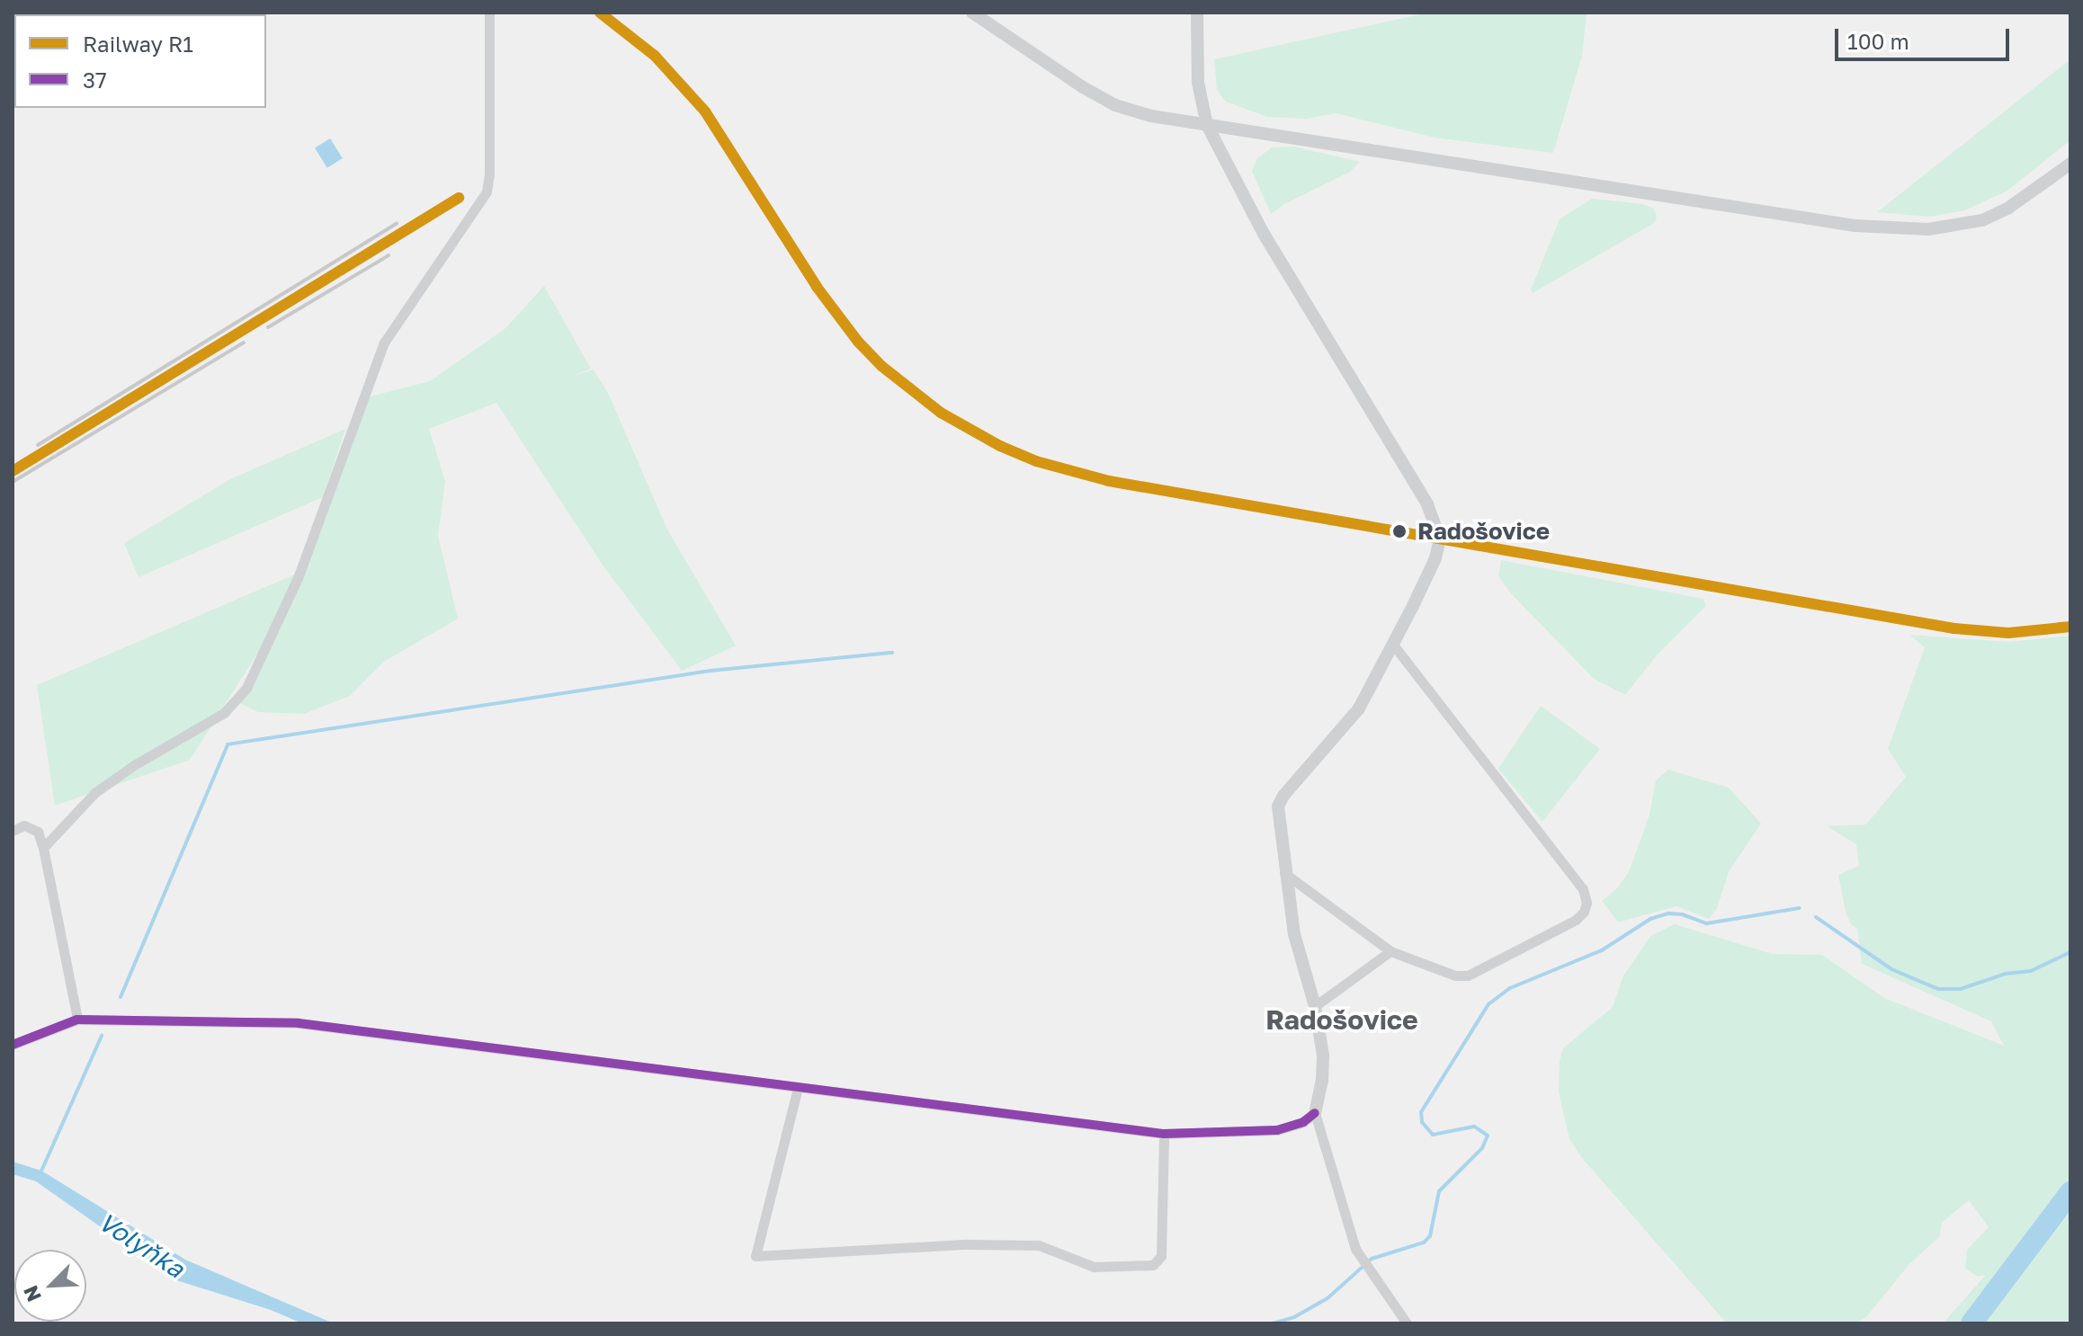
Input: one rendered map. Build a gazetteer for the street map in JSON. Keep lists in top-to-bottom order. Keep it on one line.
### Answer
{"districts":["Radošovice"],"water":["Volyňka"],"places":["Radošovice"],"lines":["rail line R1","transit line 37"],"legend":["Railway R1","37"],"scale_bar":"100 m","north":"bottom left"}
